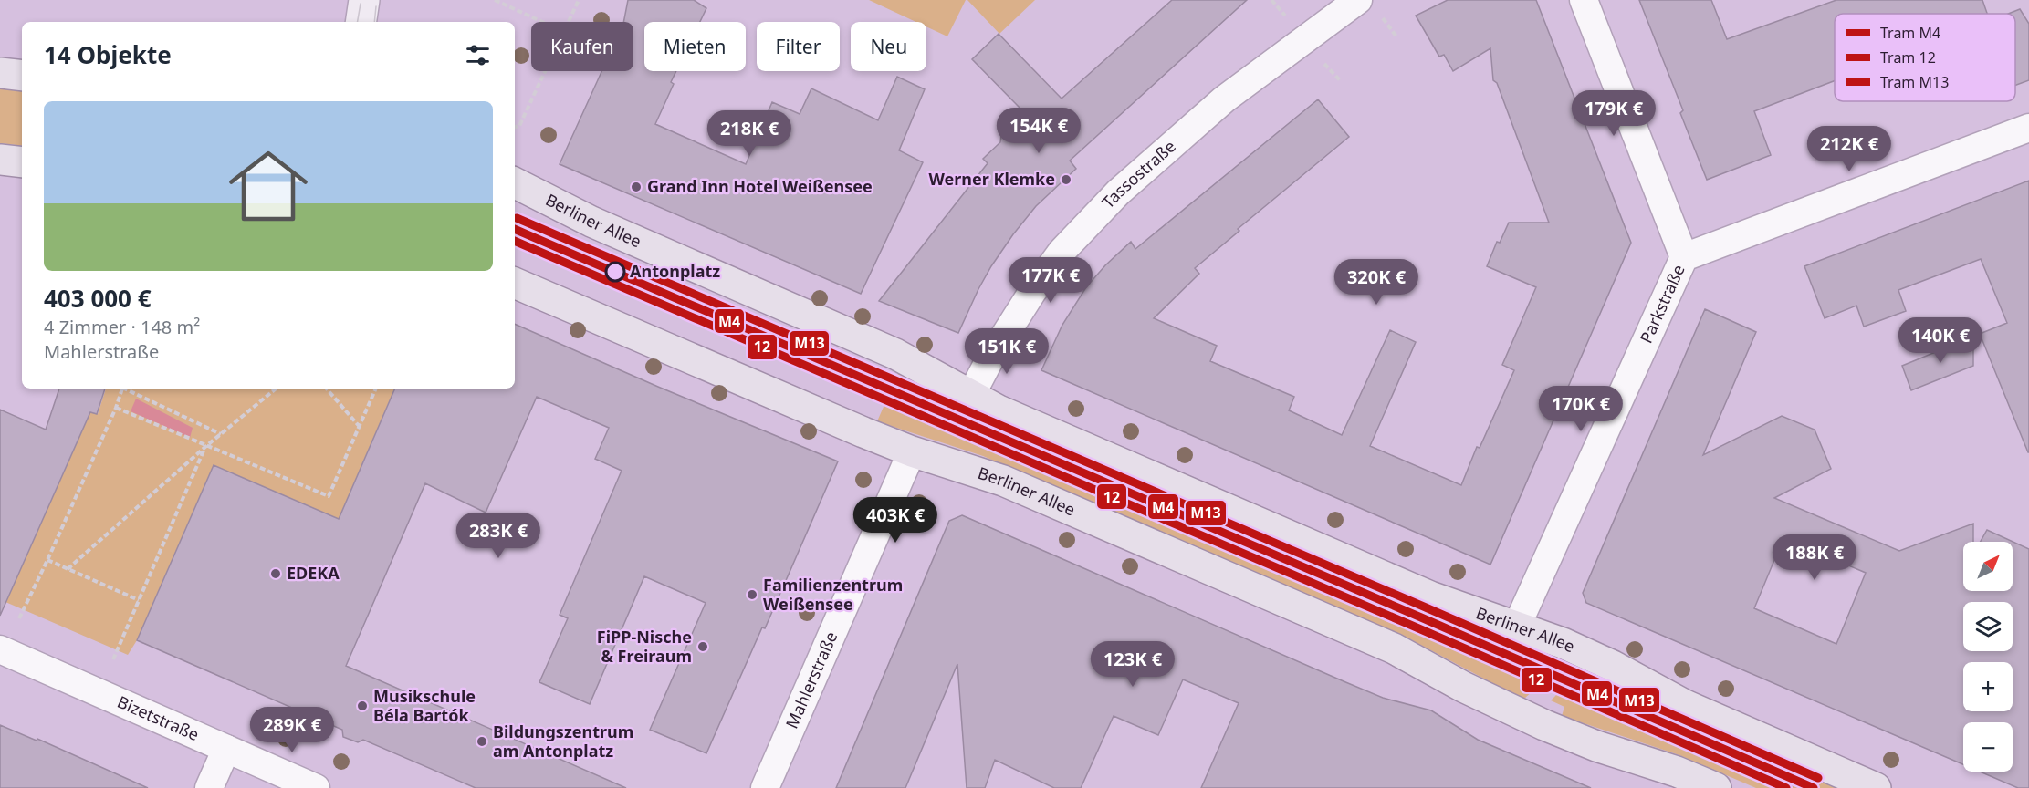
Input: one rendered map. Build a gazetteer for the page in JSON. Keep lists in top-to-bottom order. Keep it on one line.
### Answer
{"streets":{"main road":["Berliner Allee"],"street":["Tassostraße","Parkstraße","Mahlerstraße","Bizetstraße"]},"crossings":[["Tassostraße","Berliner Allee"],["Berliner Allee","Parkstraße"],["Berliner Allee","Mahlerstraße"]],"places":["Werner Klemke","Grand Inn Hotel Weißensee","Antonplatz","EDEKA","Familienzentrum Weißensee","FiPP-Nische & Freiraum","Musikschule Béla Bartók","Bildungszentrum am Antonplatz"],"lines":["tram line M13","tram line M4","tram line 12"],"legend":["Tram M4","Tram 12","Tram M13"],"north":"top right","page":{"chip":["Kaufen","Mieten","Filter","Neu"],"heading":"14 Objekte","list":[{"name":"403 000 €","note":"4 Zimmer · 148 m² · Mahlerstraße"}],"price":["179K €","154K €","218K €","212K €","177K €","320K €","140K €","151K €","170K €","403K €","283K €","188K €","123K €","289K €"],"map_buttons":["+","−"]}}
